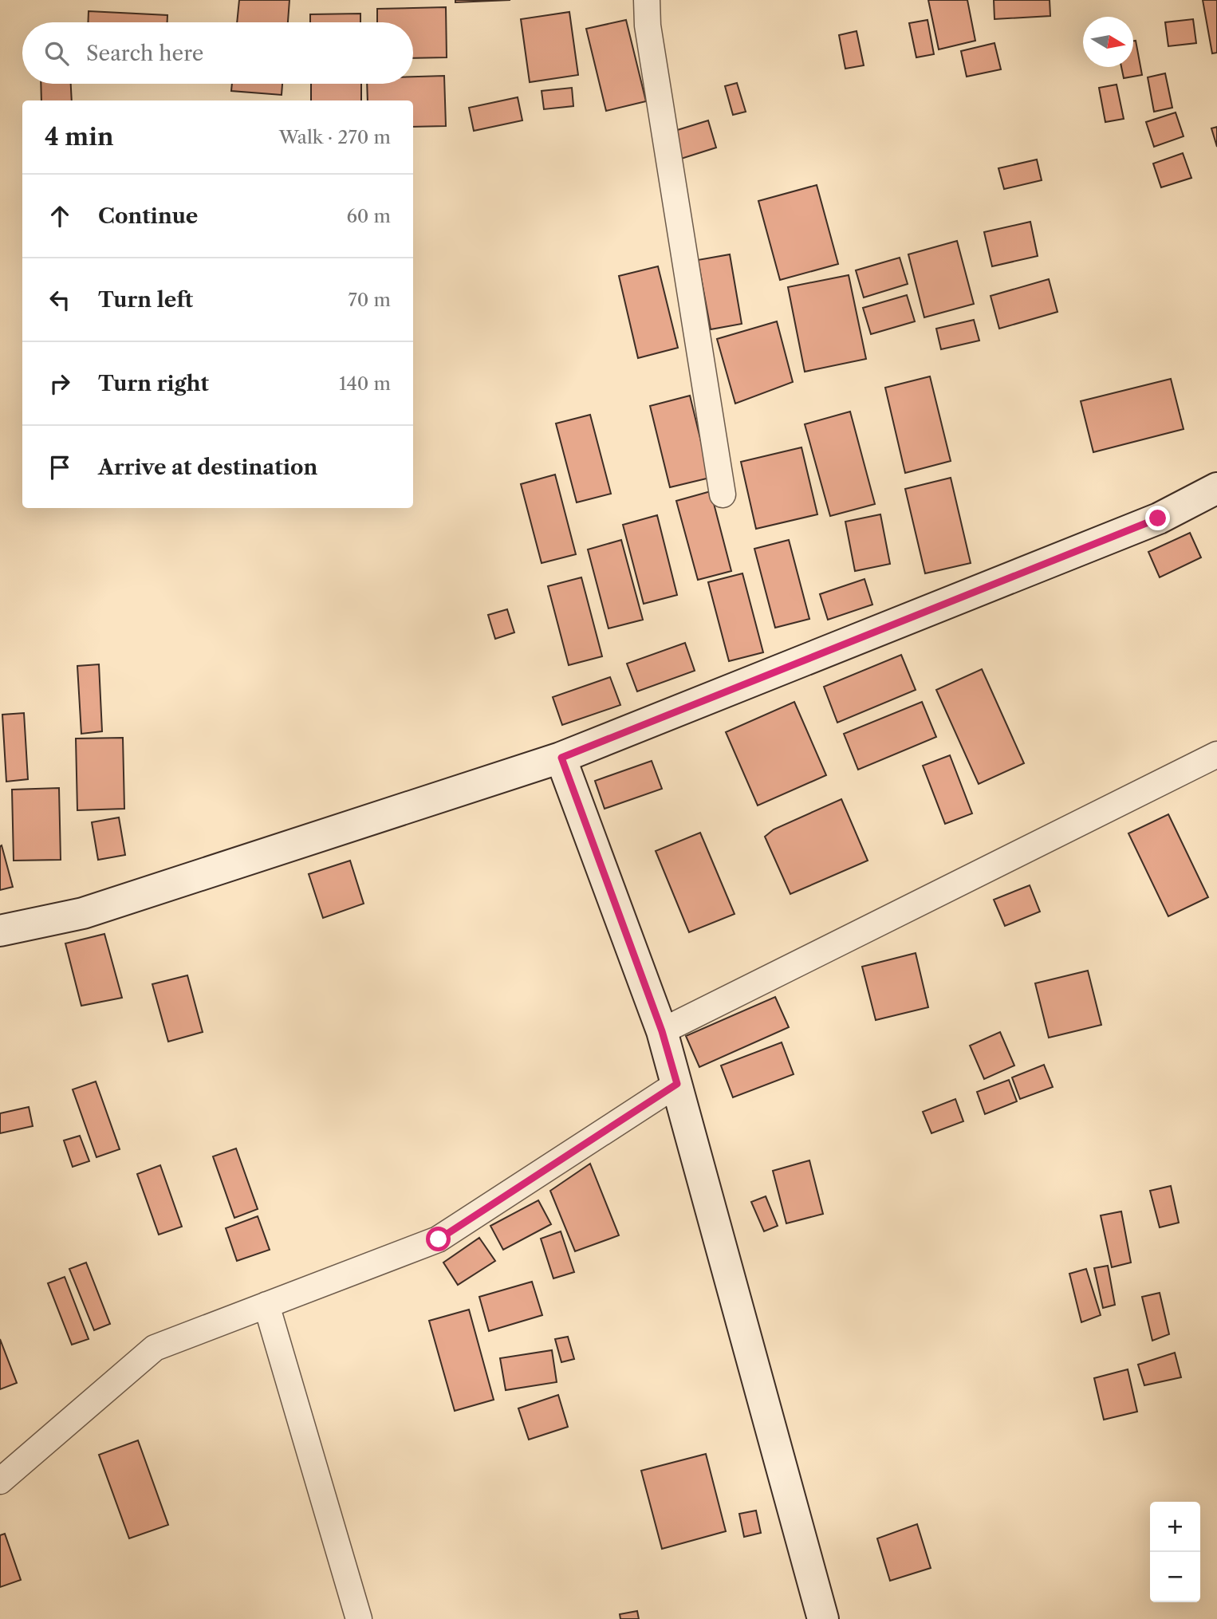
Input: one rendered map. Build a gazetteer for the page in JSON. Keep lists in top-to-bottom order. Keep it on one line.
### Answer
{"north":"right","page":{"search":"Search here","heading":["4 min","Walk · 270 m"],"list":[["Continue","60 m"],["Turn left","70 m"],["Turn right","140 m"],"Arrive at destination"],"map_buttons":["+","−"]}}
